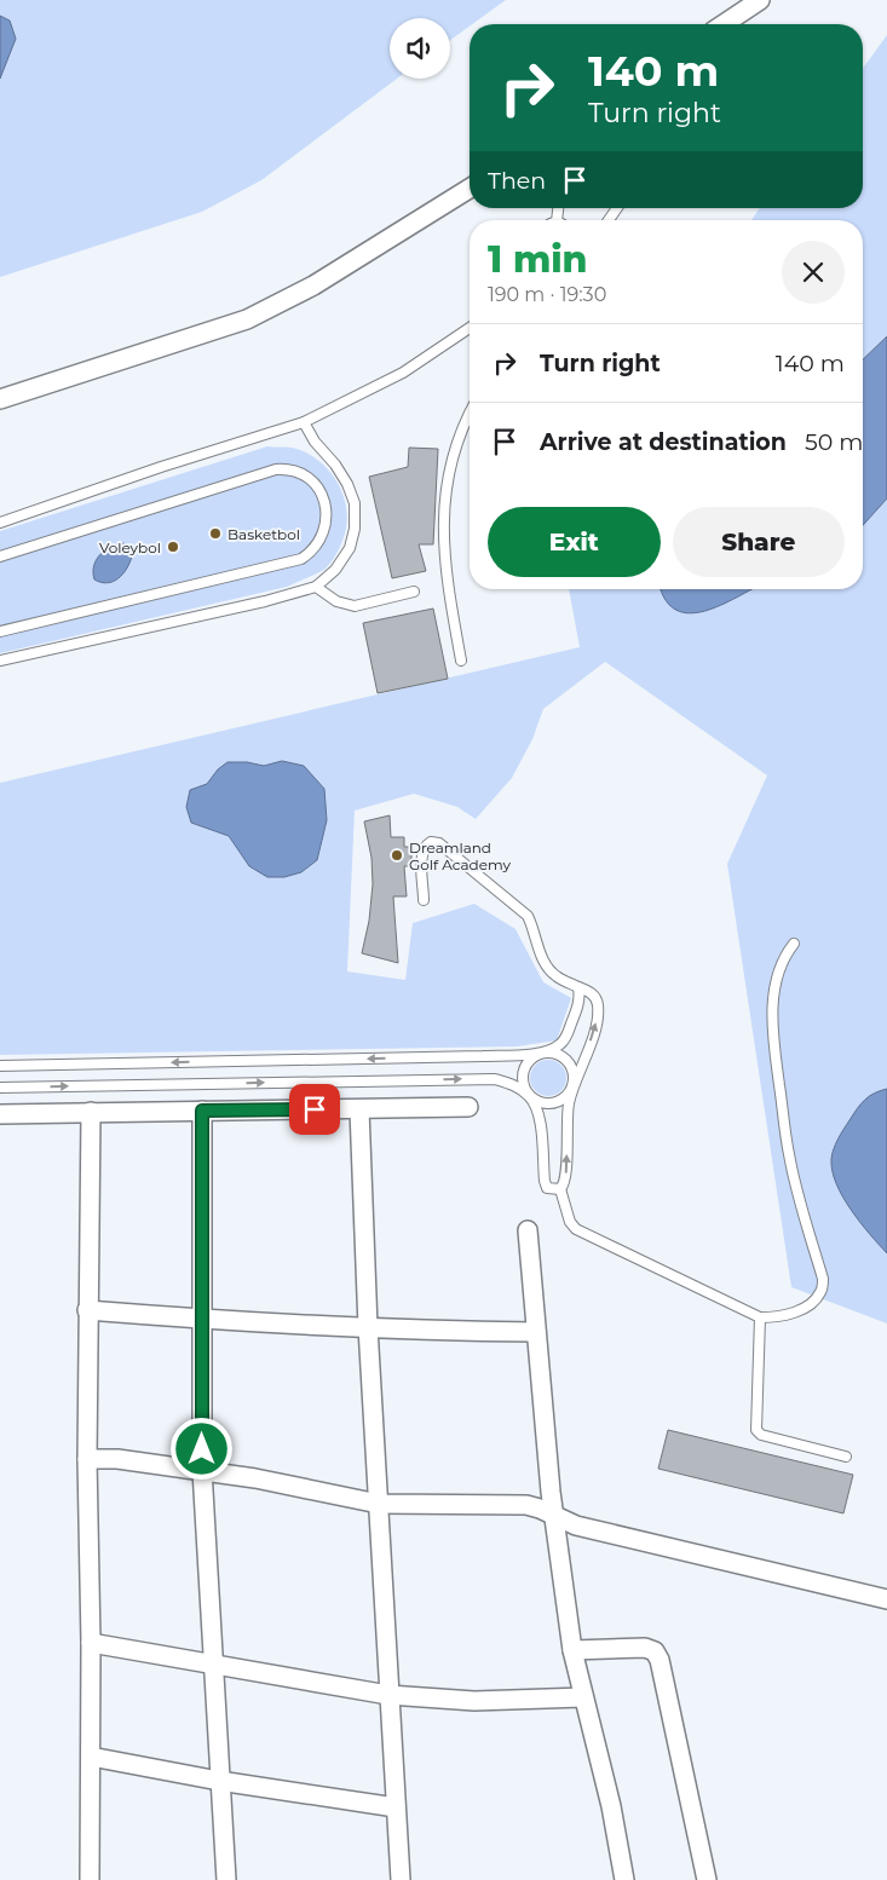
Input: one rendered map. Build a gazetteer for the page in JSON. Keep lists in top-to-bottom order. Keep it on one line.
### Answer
{"places":["Basketbol","Voleybol","Dreamland Golf Academy"],"page":{"turn":["140 m","Turn right"],"then":"Then","heading":["1 min","190 m · 19:30"],"list":[{"name":"Turn right","value":"140 m"},{"name":"Arrive at destination","value":"50 m"}],"buttons":["Exit","Share"]}}
